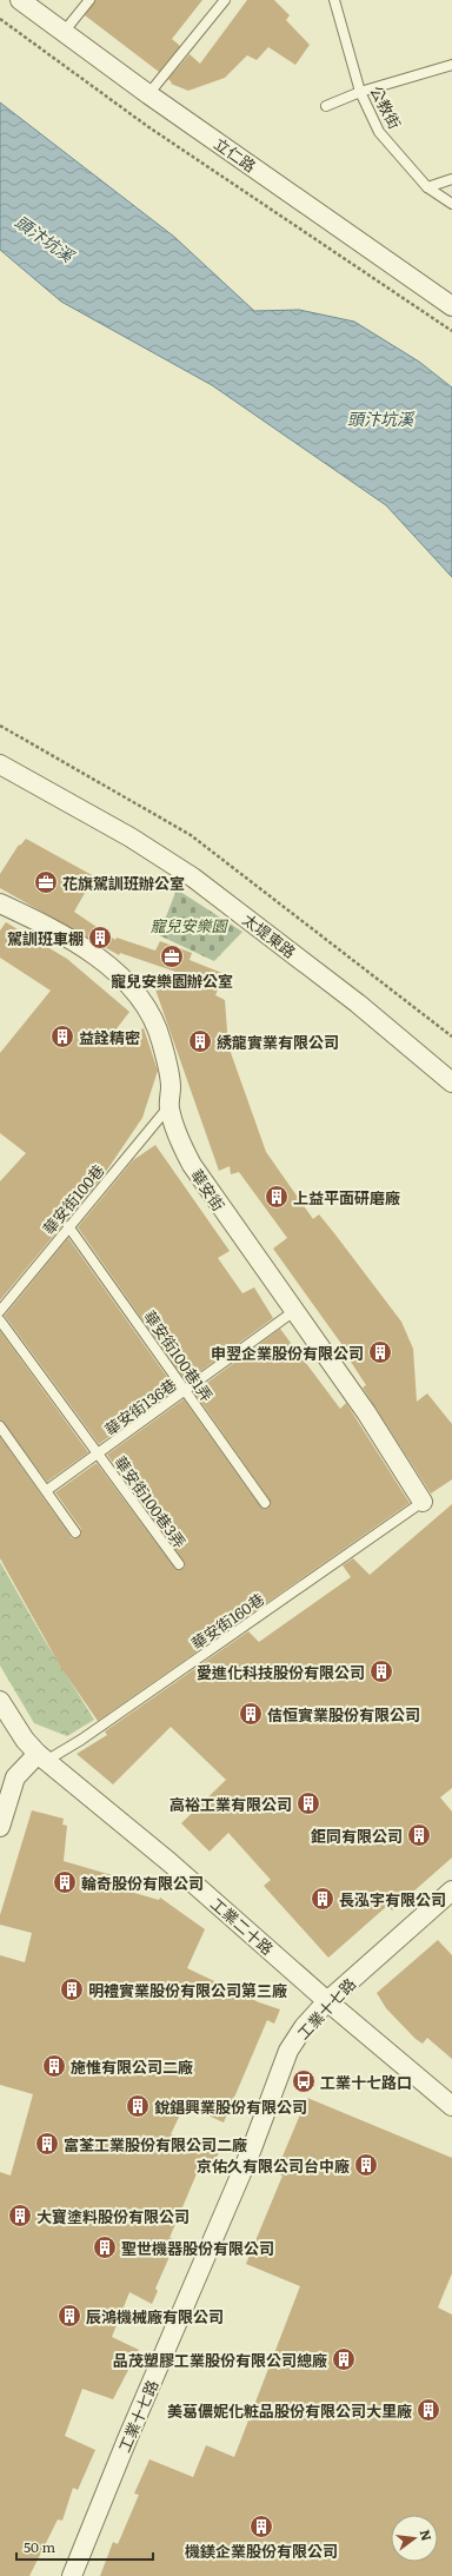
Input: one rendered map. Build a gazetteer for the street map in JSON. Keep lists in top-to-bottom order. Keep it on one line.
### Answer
{"streets":{"street":["立仁路","太堤東路","華安街","工業二十路","工業十七路"],"lane":["公教街","華安街100巷","華安街100巷1弄","華安街136巷","華安街100巷3弄","華安街160巷"]},"crossings":[["華安街","華安街100巷"],["華安街","華安街136巷"],["華安街","華安街160巷"],["華安街100巷","華安街100巷1弄"],["華安街100巷1弄","華安街136巷"],["華安街136巷","華安街100巷3弄"],["華安街160巷","工業二十路"],["工業二十路","工業十七路"]],"water":["頭汴坑溪"],"parks":["寵兒安樂園"],"places":{"office":["花旗駕訓班辦公室","寵兒安樂園辦公室"],"building":["駕訓班車棚","益詮精密","綉龍實業有限公司","上益平面研磨廠","申翌企業股份有限公司","愛進化科技股份有限公司","佶恒實業股份有限公司","高裕工業有限公司","鉅同有限公司","輪奇股份有限公司","長泓宇有限公司","明禮實業股份有限公司第三廠","施惟有限公司二廠","銳錩興業股份有限公司","富荃工業股份有限公司二廠","京佑久有限公司台中廠","大寶塗料股份有限公司","聖世機器股份有限公司","辰鴻機械廠有限公司","品茂塑膠工業股份有限公司總廠","美葛儂妮化粧品股份有限公司大里廠","機鎂企業股份有限公司"],"bus stop":["工業十七路口"]},"scale_bar":"50 m","north":"right"}
